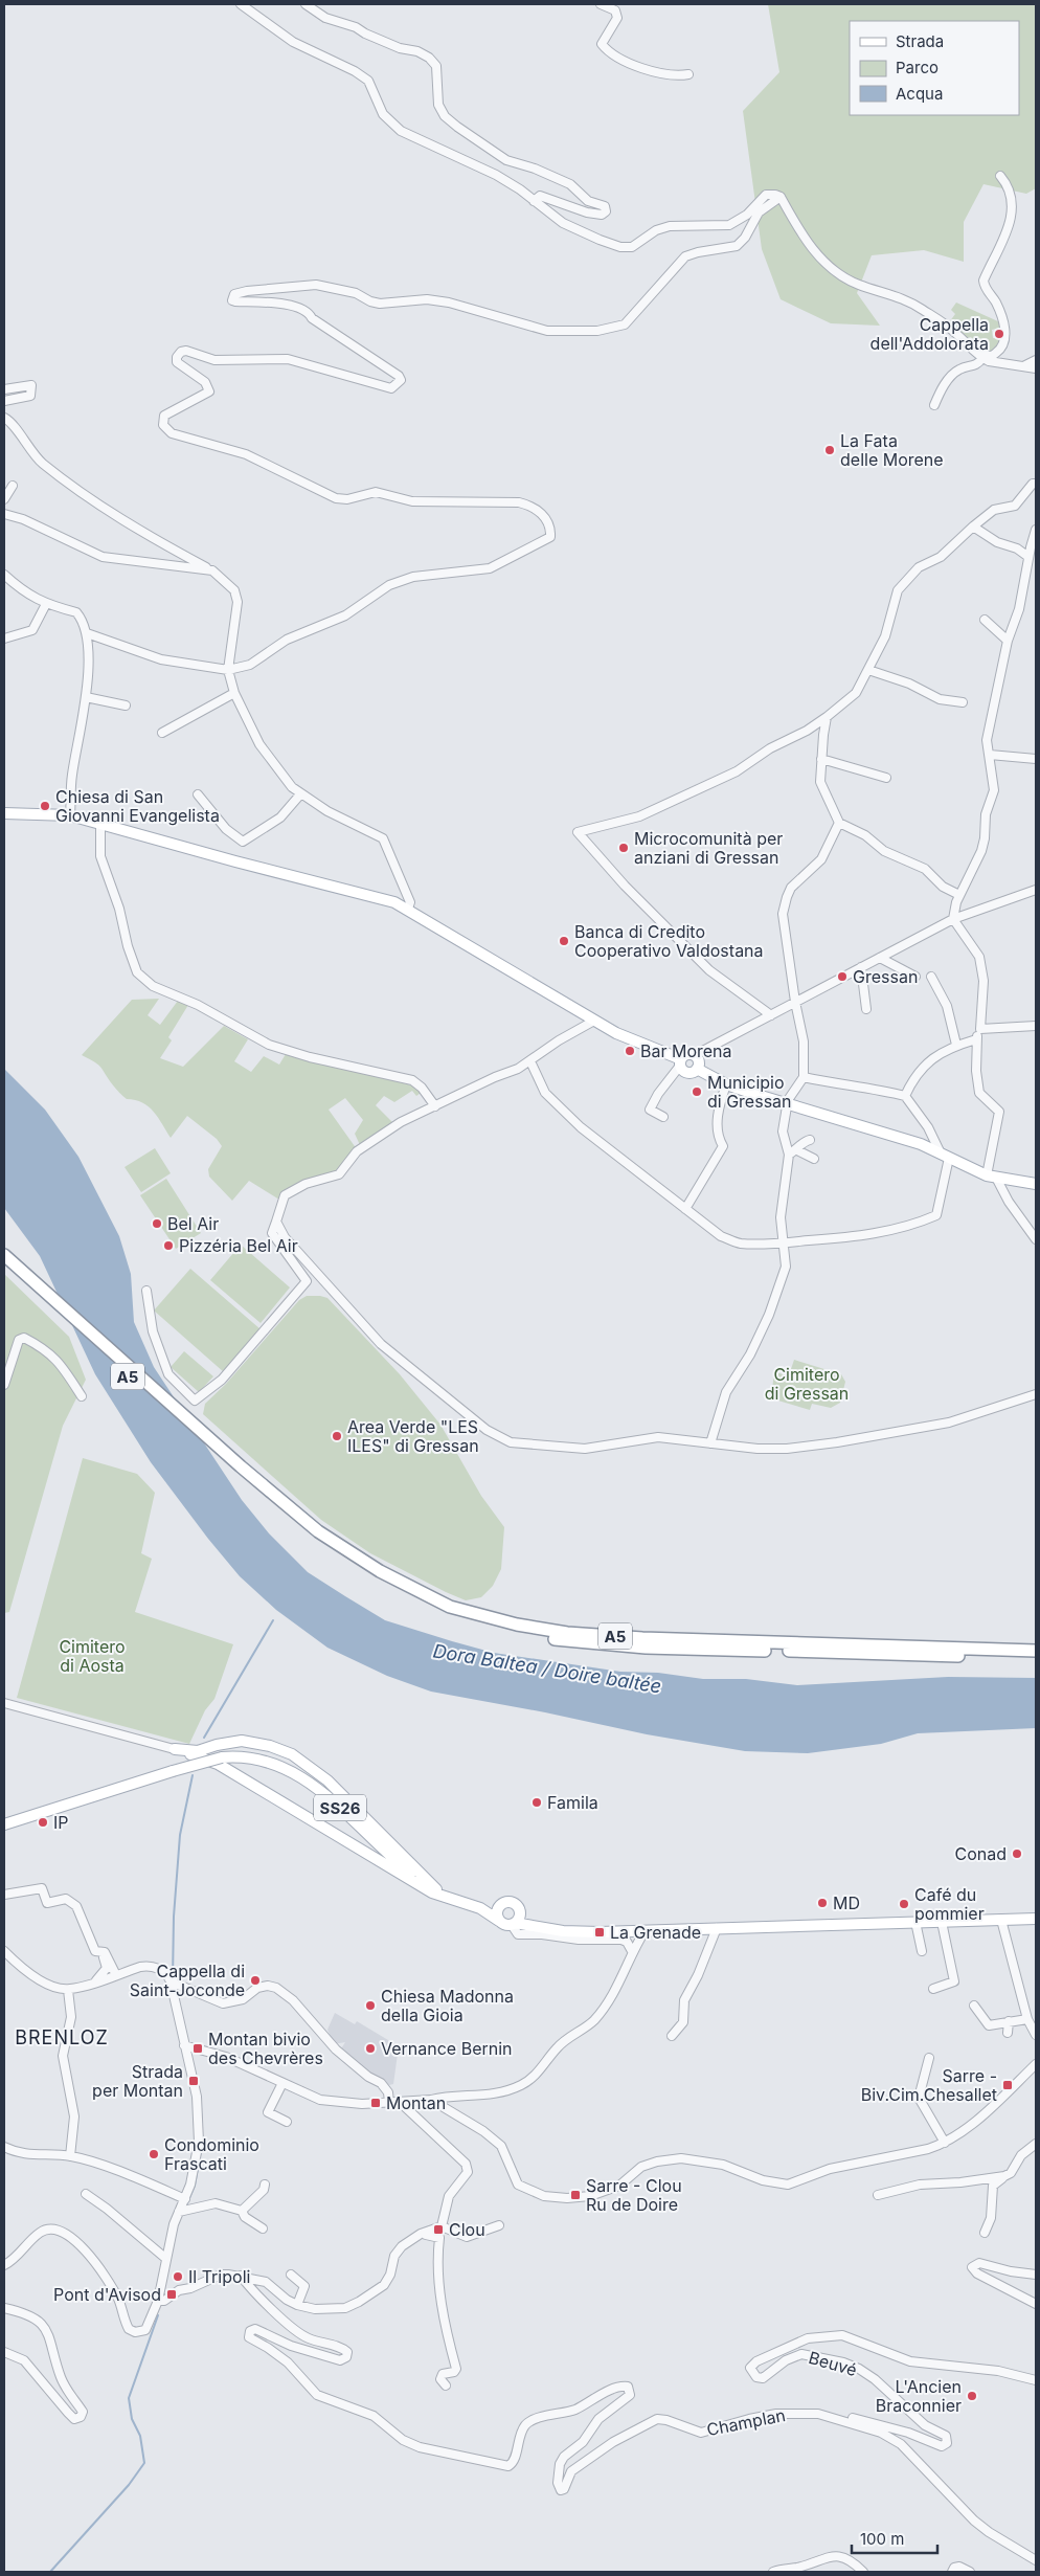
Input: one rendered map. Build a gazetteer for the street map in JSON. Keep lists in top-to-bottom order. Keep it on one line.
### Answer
{"streets":{"highway":["A5"],"main road":["SS26"],"street":["Beuvé","Champlan"]},"crossings":[["Beuvé","Champlan"]],"districts":["BRENLOZ"],"water":["Dora Baltea / Doire baltée"],"parks":["Cimitero di Gressan","Cimitero di Aosta"],"places":{"other":["Cappella dell'Addolorata","La Fata delle Morene","Chiesa di San Giovanni Evangelista","Microcomunità per anziani di Gressan","Banca di Credito Cooperativo Valdostana","Gressan","Bar Morena","Municipio di Gressan","Bel Air","Pizzéria Bel Air","Area Verde \"LES ILES\" di Gressan","Famila","IP","Conad","MD","Café du pommier","Cappella di Saint-Joconde","Chiesa Madonna della Gioia","Vernance Bernin","Condominio Frascati","Il Tripoli","L'Ancien Braconnier"],"transit":["La Grenade","Montan bivio des Chevrères","Strada per Montan","Sarre - Biv.Cim.Chesallet","Montan","Sarre - Clou Ru de Doire","Clou","Pont d'Avisod"]},"legend":["Strada","Parco","Acqua"],"scale_bar":"100 m"}
